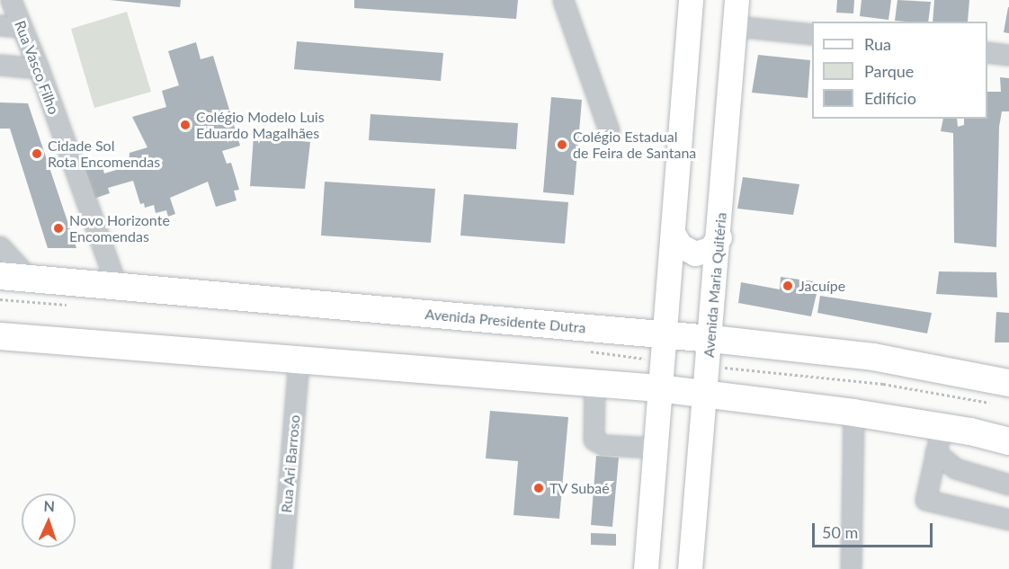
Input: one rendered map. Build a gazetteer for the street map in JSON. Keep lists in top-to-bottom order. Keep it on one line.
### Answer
{"streets":{"highway":["Avenida Presidente Dutra"],"main road":["Avenida Maria Quitéria"],"street":["Rua Vasco Filho","Rua Ari Barroso"]},"crossings":[["Rua Vasco Filho","Avenida Presidente Dutra"],["Avenida Maria Quitéria","Avenida Presidente Dutra"]],"places":["Colégio Modelo Luis Eduardo Magalhães","Colégio Estadual de Feira de Santana","Cidade Sol Rota Encomendas","Novo Horizonte Encomendas","Jacuípe","TV Subaé"],"legend":["Rua","Parque","Edifício"],"scale_bar":"50 m","north":"top"}
